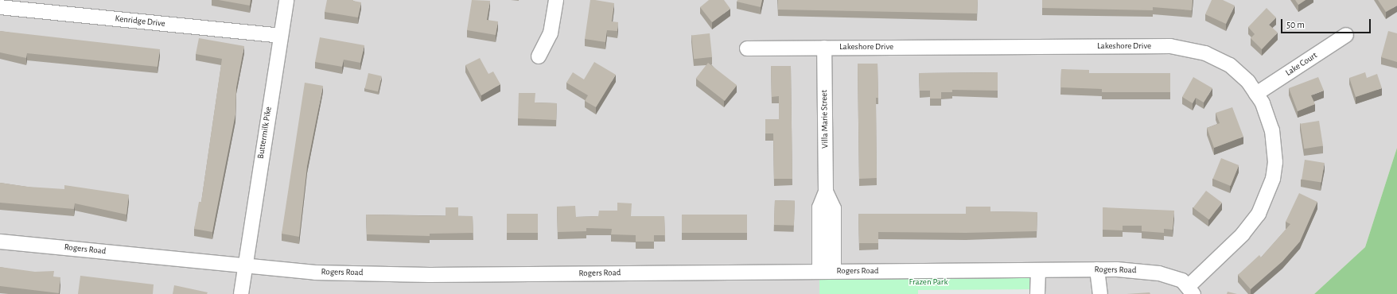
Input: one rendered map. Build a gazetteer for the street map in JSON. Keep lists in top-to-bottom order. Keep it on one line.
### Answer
{"streets":{"street":["Kenridge Drive","Lakeshore Drive","Lake Court","Villa Marie Street","Buttermilk Pike","Rogers Road"]},"crossings":[["Kenridge Drive","Buttermilk Pike"],["Lakeshore Drive","Lake Court"],["Lakeshore Drive","Villa Marie Street"],["Lakeshore Drive","Rogers Road"],["Villa Marie Street","Rogers Road"],["Buttermilk Pike","Rogers Road"]],"parks":["Frazen Park"],"scale_bar":"50 m"}
